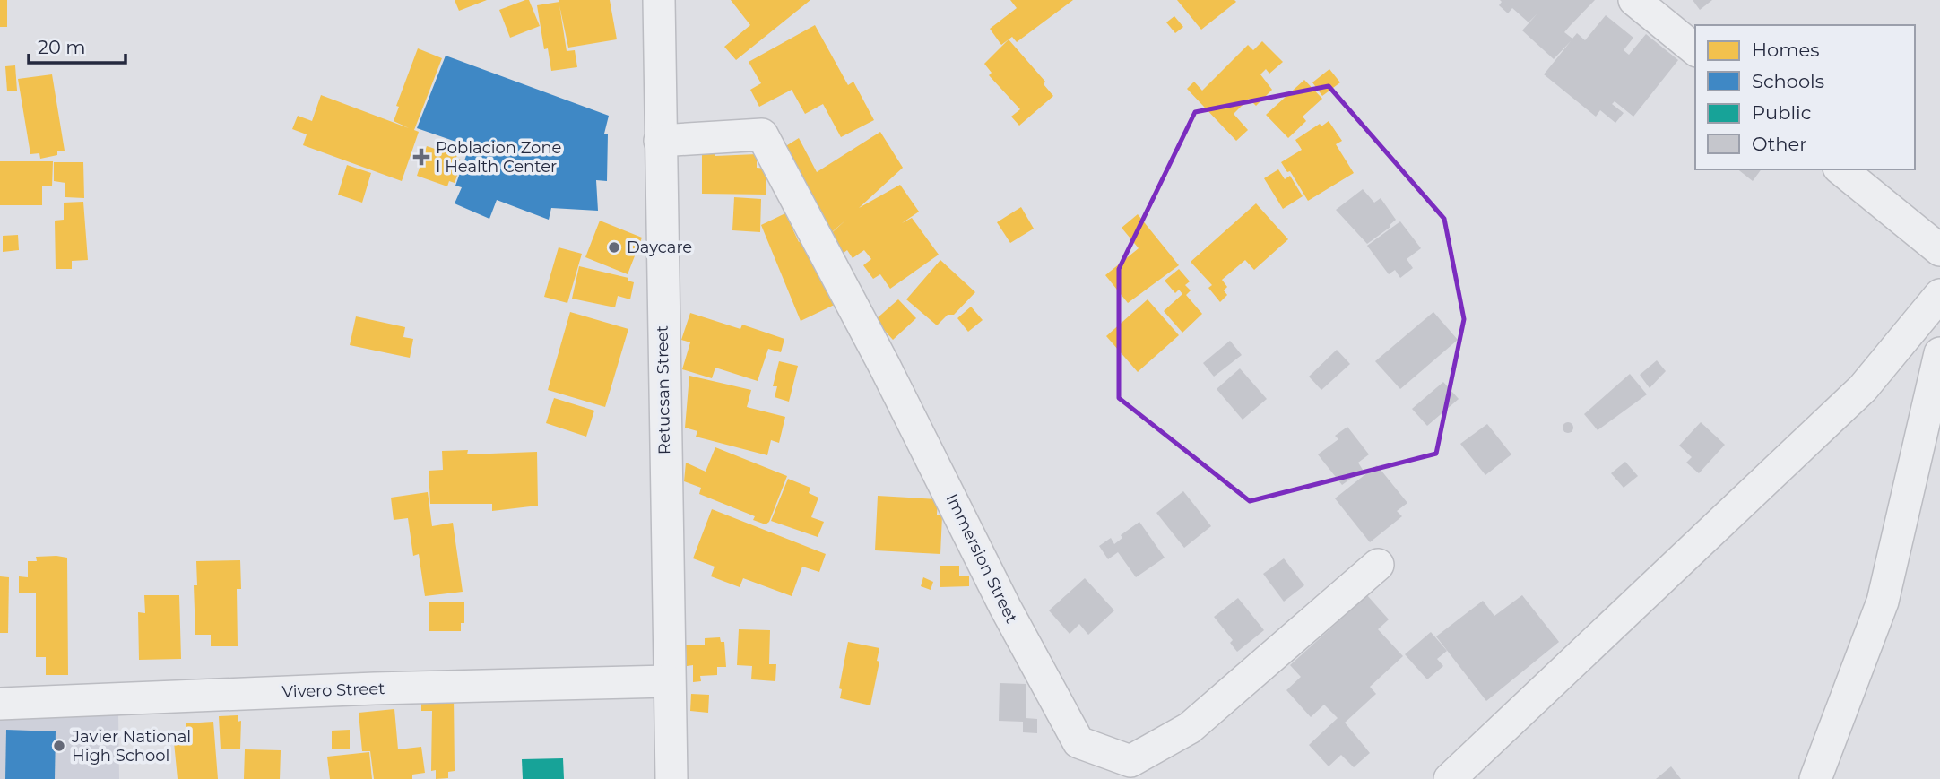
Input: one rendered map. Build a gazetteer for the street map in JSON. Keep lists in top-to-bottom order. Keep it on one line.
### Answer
{"streets":{"street":["Retucsan Street","Immersion Street","Vivero Street"]},"crossings":[["Retucsan Street","Immersion Street"],["Retucsan Street","Vivero Street"]],"places":{"health":["Poblacion Zone I Health Center"],"other":["Daycare","Javier National High School"]},"legend":["Homes","Schools","Public","Other"],"scale_bar":"20 m"}
